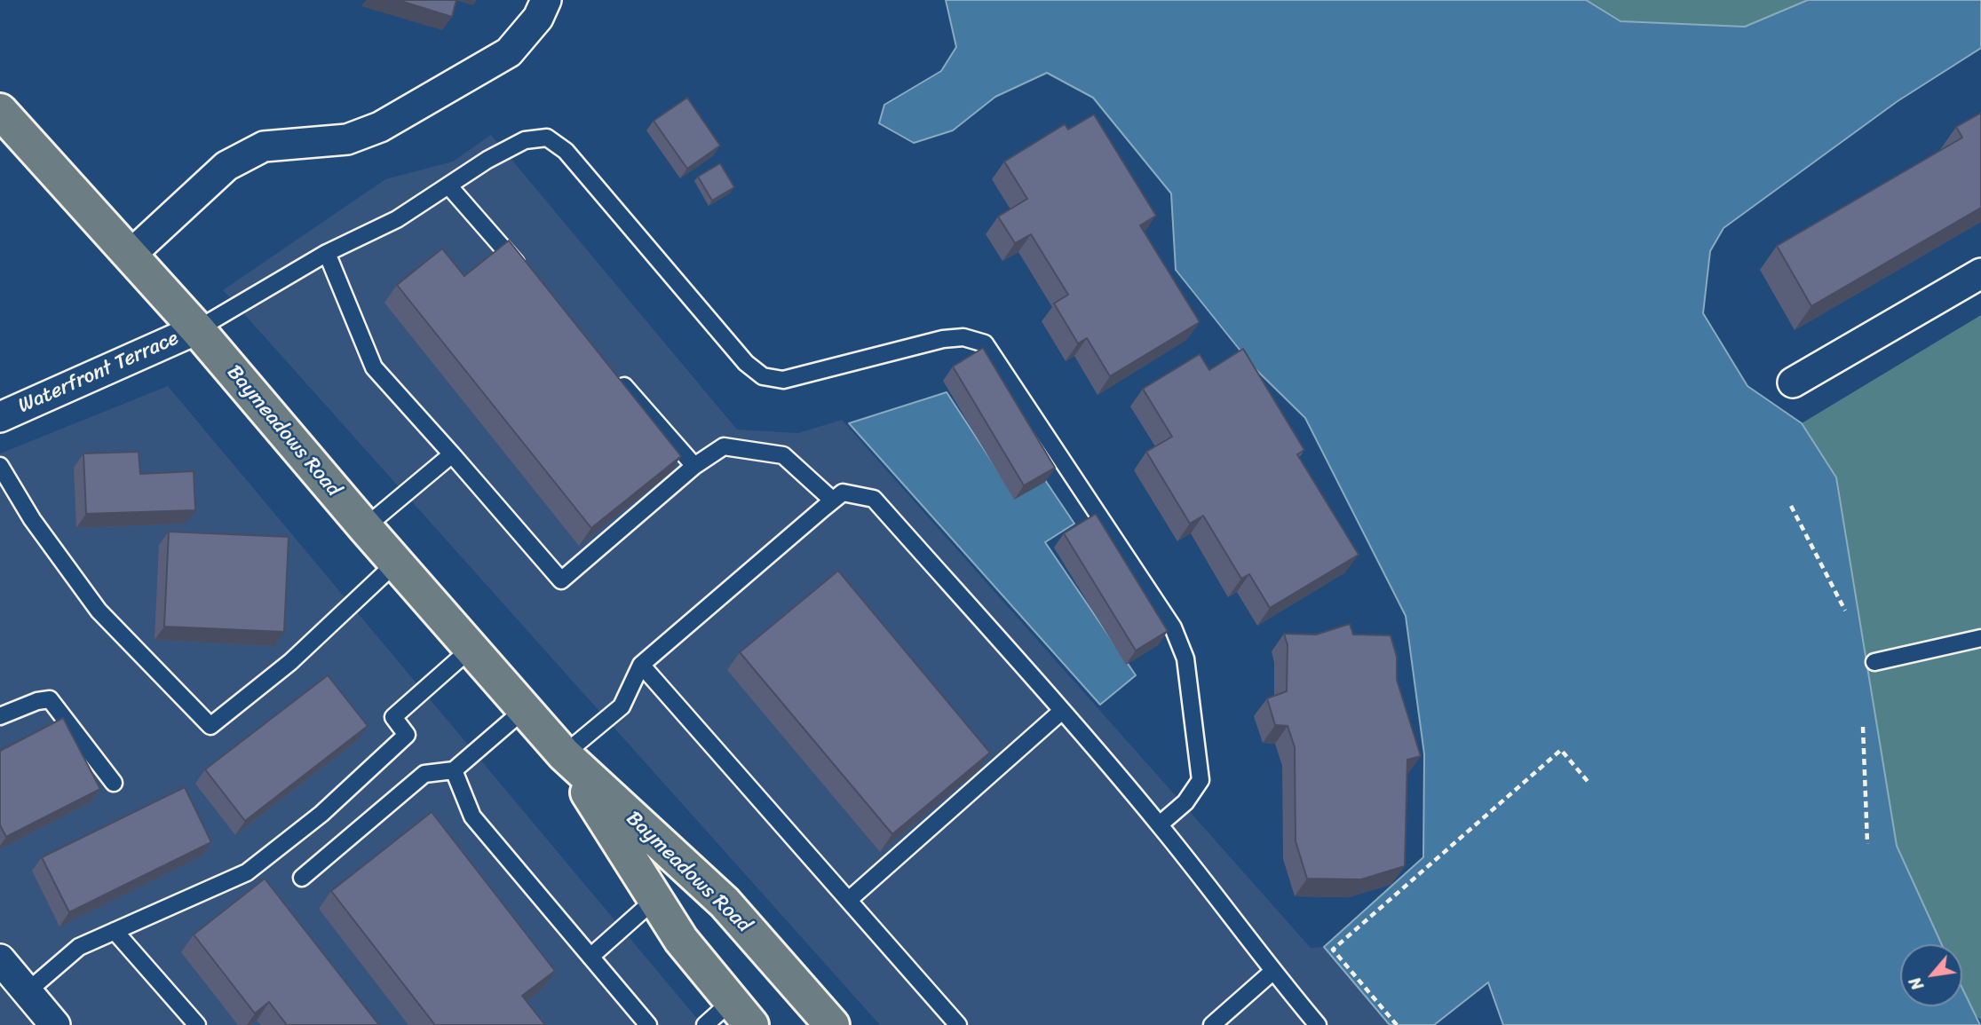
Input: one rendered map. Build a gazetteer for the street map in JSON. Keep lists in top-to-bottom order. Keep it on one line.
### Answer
{"streets":{"main road":["Baymeadows Road"],"street":["Waterfront Terrace"]},"crossings":[["Waterfront Terrace","Baymeadows Road"]],"north":"bottom left"}
